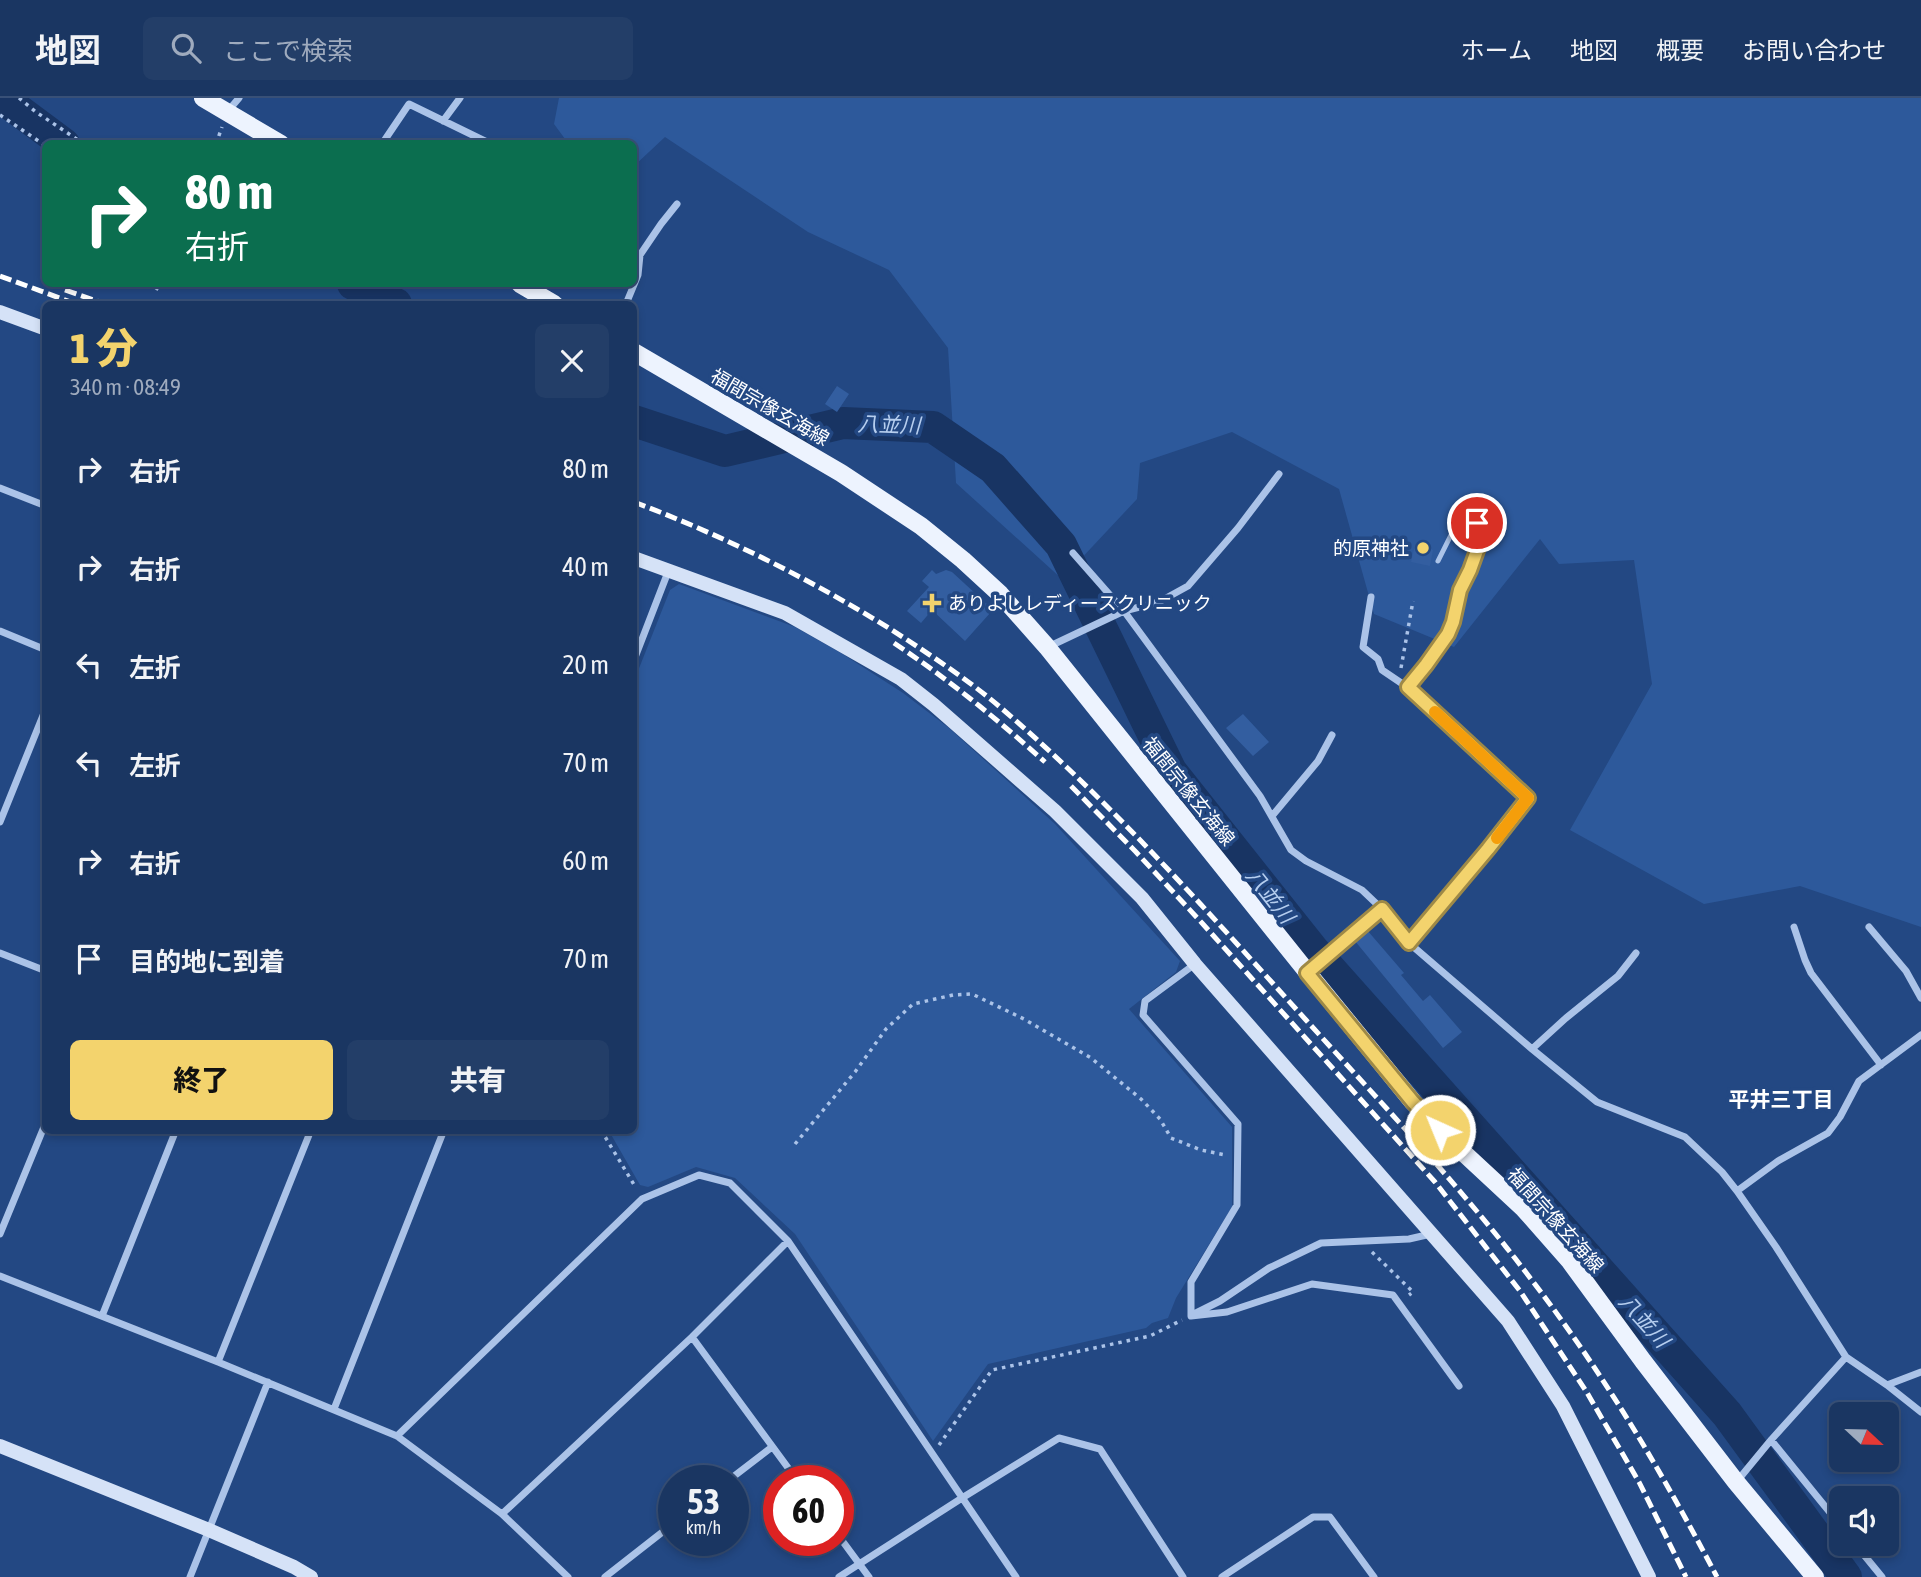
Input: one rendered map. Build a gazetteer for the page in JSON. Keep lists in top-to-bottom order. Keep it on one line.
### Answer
{"streets":{"main road":["福間宗像玄海線"]},"districts":["平井三丁目"],"water":["八並川"],"places":{"other":["的原神社"],"health":["ありよしレディースクリニック"]},"north":"right","page":{"header":"地図","search":"ここで検索","nav":["ホーム","地図","概要","お問い合わせ"],"turn":["80 m","右折"],"heading":["1 分","340 m · 08:49"],"list":[{"name":"右折","value":"80 m"},{"name":"右折","value":"40 m"},{"name":"左折","value":"20 m"},{"name":"左折","value":"70 m"},{"name":"右折","value":"60 m"},{"name":"目的地に到着","value":"70 m"}],"buttons":["終了","共有"],"speed":"53 km/h","limit":"60"}}
